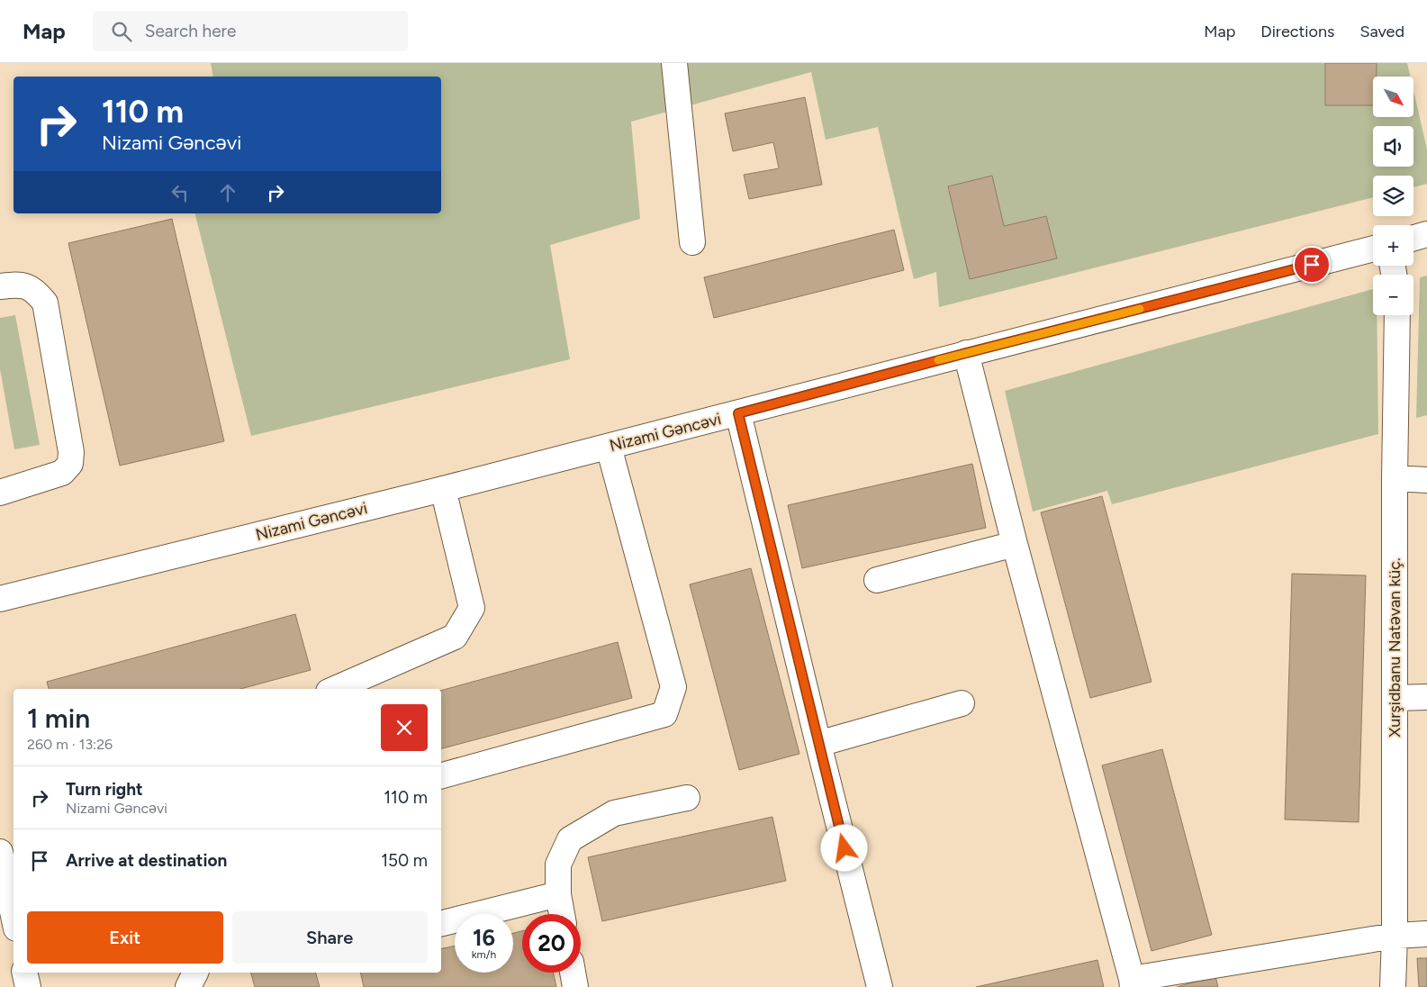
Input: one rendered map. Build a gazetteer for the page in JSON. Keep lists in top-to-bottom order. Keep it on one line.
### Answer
{"streets":{"main road":["Nizami Gəncəvi","Xurşidbanu Natəvan küç."]},"north":"bottom right","page":{"header":"Map","search":"Search here","nav":["Map","Directions","Saved"],"map_buttons":["+","−"],"turn":["110 m","Nizami Gəncəvi"],"heading":["1 min","260 m · 13:26"],"list":[{"name":"Turn right","note":"Nizami Gəncəvi","value":"110 m"},{"name":"Arrive at destination","value":"150 m"}],"buttons":["Exit","Share"],"speed":"16 km/h","limit":"20"}}
